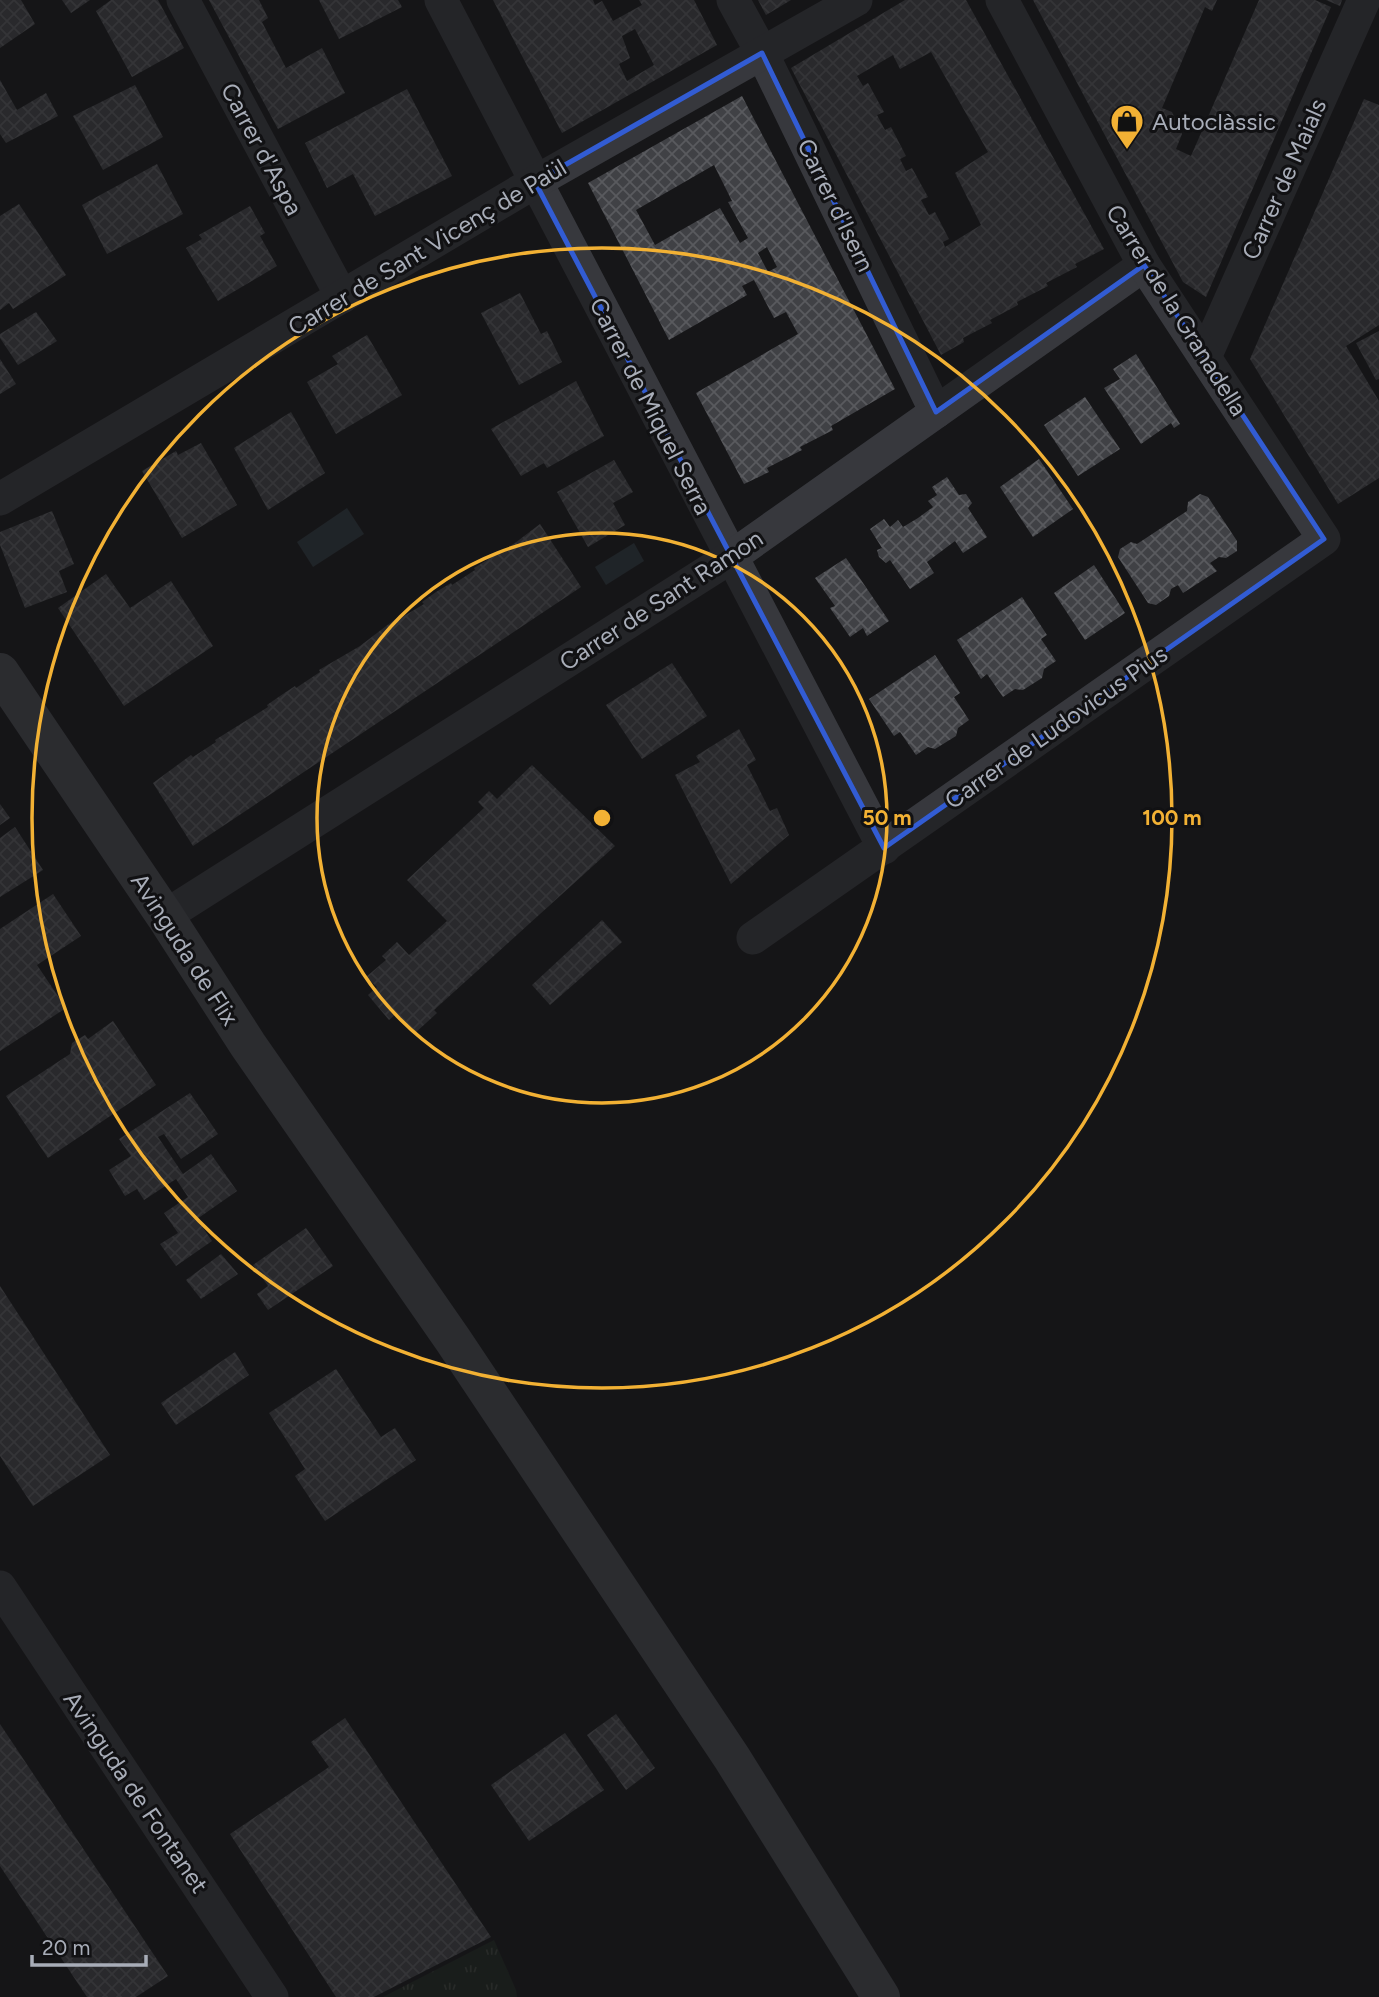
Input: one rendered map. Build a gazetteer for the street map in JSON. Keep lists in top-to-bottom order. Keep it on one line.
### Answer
{"streets":{"street":["Carrer d'Aspa","Carrer de Maials","Carrer d'Isern","Carrer de Sant Vicenç de Paül","Carrer de la Granadella","Carrer de Miquel Serra","Carrer de Sant Ramon","Carrer de Ludovicus Pius","Avinguda de Flix","Avinguda de Fontanet"]},"crossings":[["Carrer d'Aspa","Carrer de Sant Vicenç de Paül"],["Carrer de Maials","Carrer de la Granadella"],["Carrer d'Isern","Carrer de Sant Vicenç de Paül"],["Carrer d'Isern","Carrer de Sant Ramon"],["Carrer de Sant Vicenç de Paül","Carrer de Miquel Serra"],["Carrer de la Granadella","Carrer de Sant Ramon"],["Carrer de la Granadella","Carrer de Ludovicus Pius"],["Carrer de Miquel Serra","Carrer de Sant Ramon"],["Carrer de Miquel Serra","Carrer de Ludovicus Pius"],["Carrer de Sant Ramon","Avinguda de Flix"]],"places":{"shop":["Autoclàssic"]},"scale_bar":"20 m","rings":["50 m","100 m"]}
